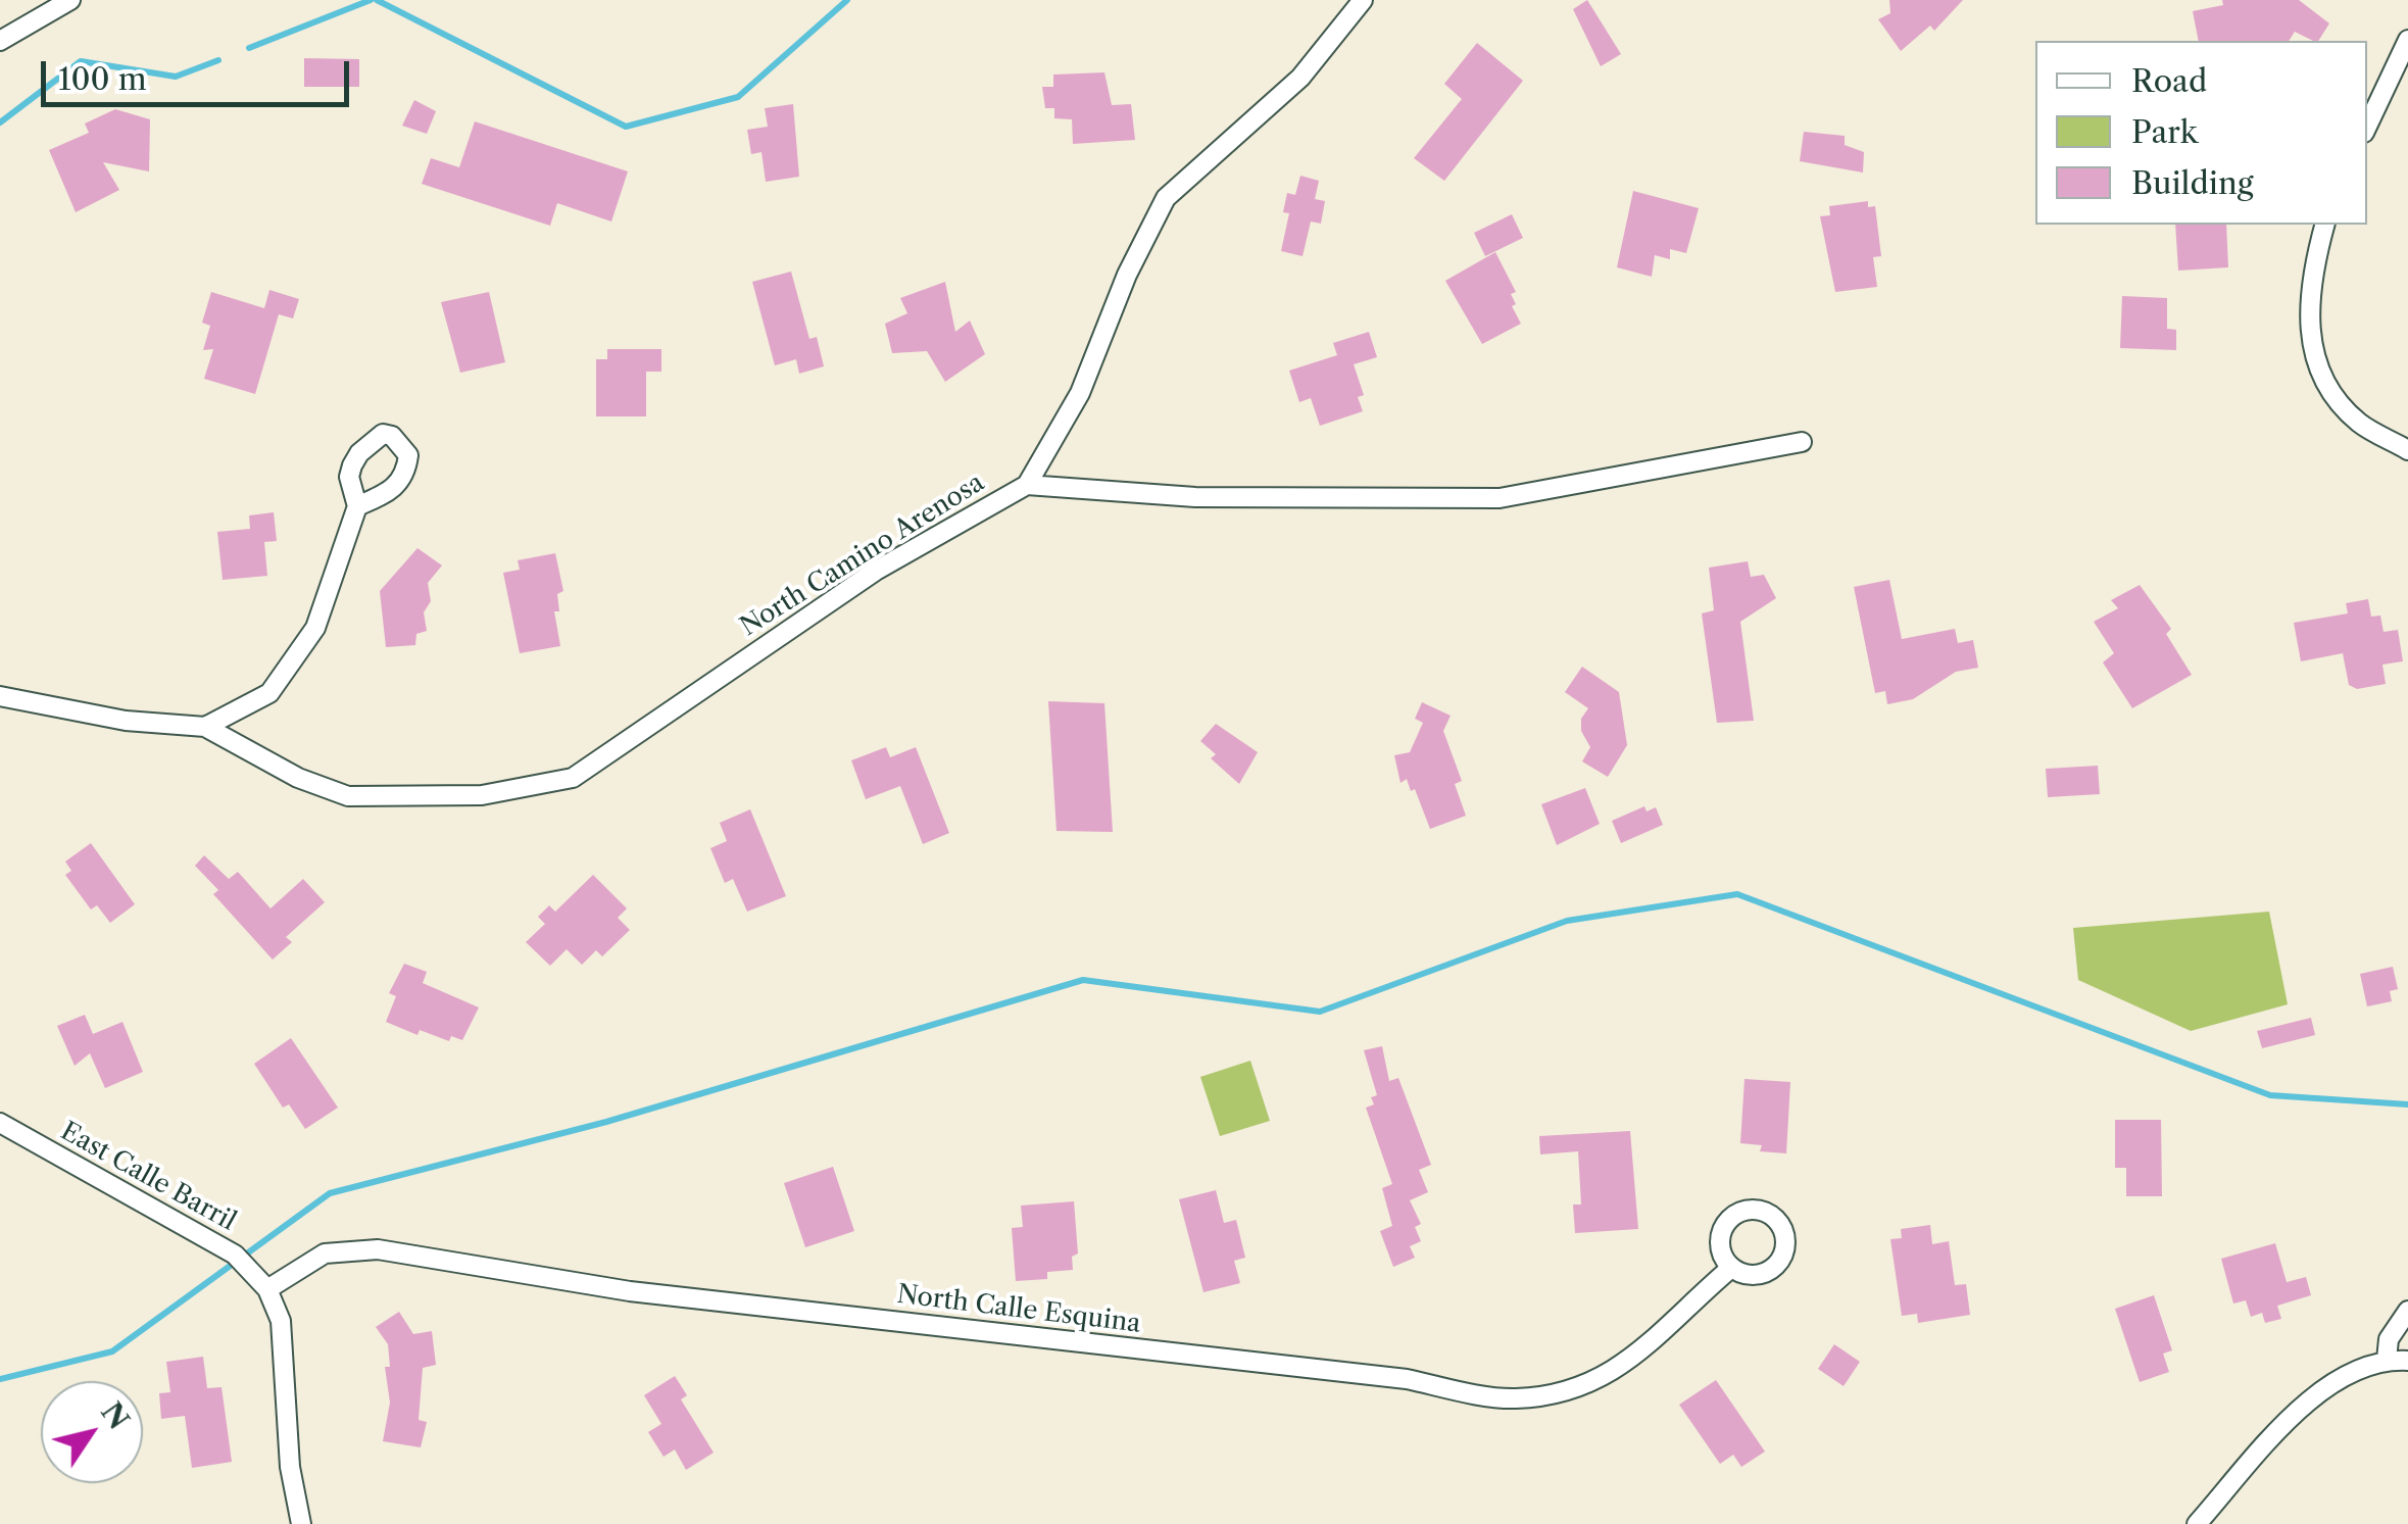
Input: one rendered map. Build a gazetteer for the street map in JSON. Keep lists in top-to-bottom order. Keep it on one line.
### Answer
{"streets":{"street":["North Camino Arenosa","East Calle Barril","North Calle Esquina"]},"crossings":[["East Calle Barril","North Calle Esquina"]],"legend":["Road","Park","Building"],"scale_bar":"100 m","north":"top right"}
